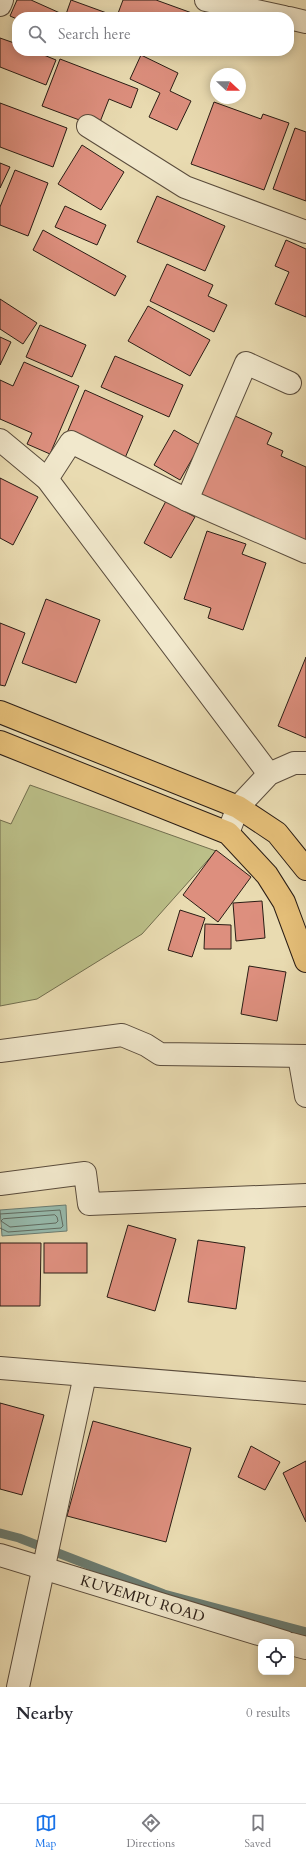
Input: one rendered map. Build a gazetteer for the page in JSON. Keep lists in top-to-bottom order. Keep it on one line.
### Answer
{"streets":{"street":["KUVEMPU ROAD"]},"north":"right","page":{"search":"Search here","heading":["Nearby","0 results"],"nav":["Map","Directions","Saved"]}}
